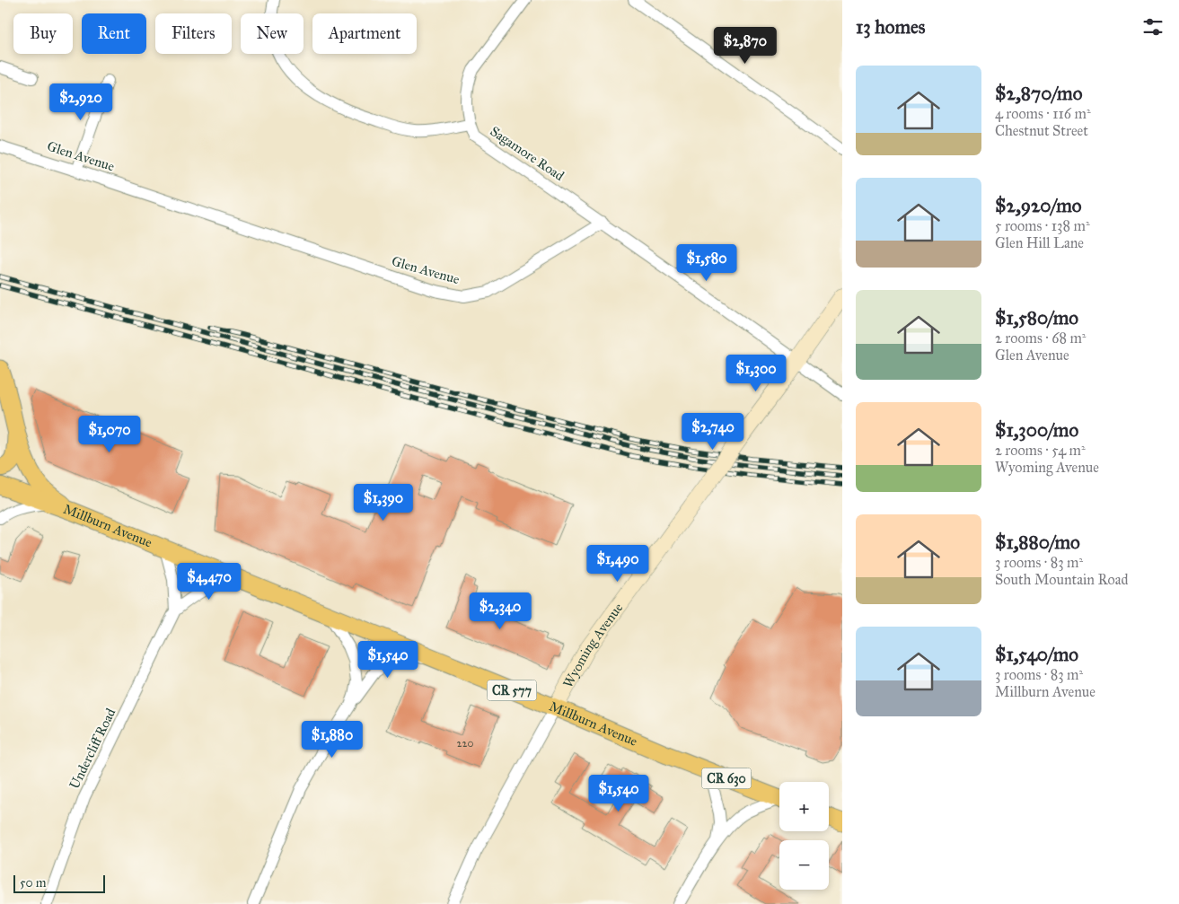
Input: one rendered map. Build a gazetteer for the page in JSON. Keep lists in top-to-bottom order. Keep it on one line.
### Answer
{"streets":{"main road":["Millburn Avenue","Wyoming Avenue","CR 577","CR 630"],"street":["Sagamore Road","Glen Avenue","Undercliff Road"]},"crossings":[["Sagamore Road","Glen Avenue"],["Millburn Avenue","Wyoming Avenue"],["Millburn Avenue","CR 577"],["Millburn Avenue","Undercliff Road"]],"house_numbers":["220"],"scale_bar":"50 m","page":{"heading":"13 homes","chip":["Buy","Rent","Filters","New","Apartment"],"price":["$2,870","$2,920","$1,580","$1,300","$2,740","$1,070","$1,390","$1,490","$4,470","$2,340","$1,540","$1,880","$1,540"],"list":[{"name":"$2,870/mo","note":"4 rooms · 116 m² · Chestnut Street"},{"name":"$2,920/mo","note":"5 rooms · 138 m² · Glen Hill Lane"},{"name":"$1,580/mo","note":"2 rooms · 68 m² · Glen Avenue"},{"name":"$1,300/mo","note":"2 rooms · 54 m² · Wyoming Avenue"},{"name":"$1,880/mo","note":"3 rooms · 83 m² · South Mountain Road"},{"name":"$1,540/mo","note":"3 rooms · 83 m² · Millburn Avenue"}],"map_buttons":["+","−"],"scale":"50 m"}}
